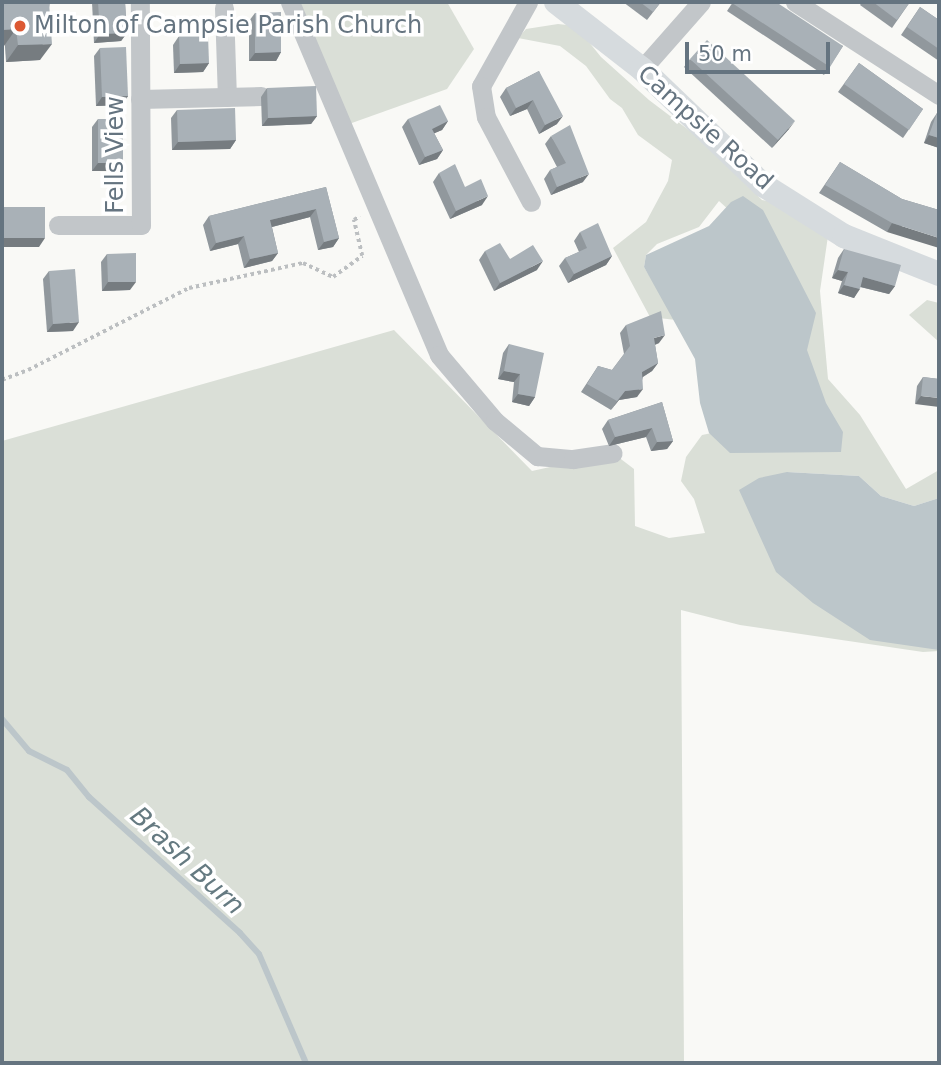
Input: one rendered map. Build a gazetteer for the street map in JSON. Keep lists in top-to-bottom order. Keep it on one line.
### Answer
{"streets":{"main road":["Campsie Road"],"street":["Fells View"]},"water":["Brash Burn"],"places":["Milton of Campsie Parish Church"],"scale_bar":"50 m"}
